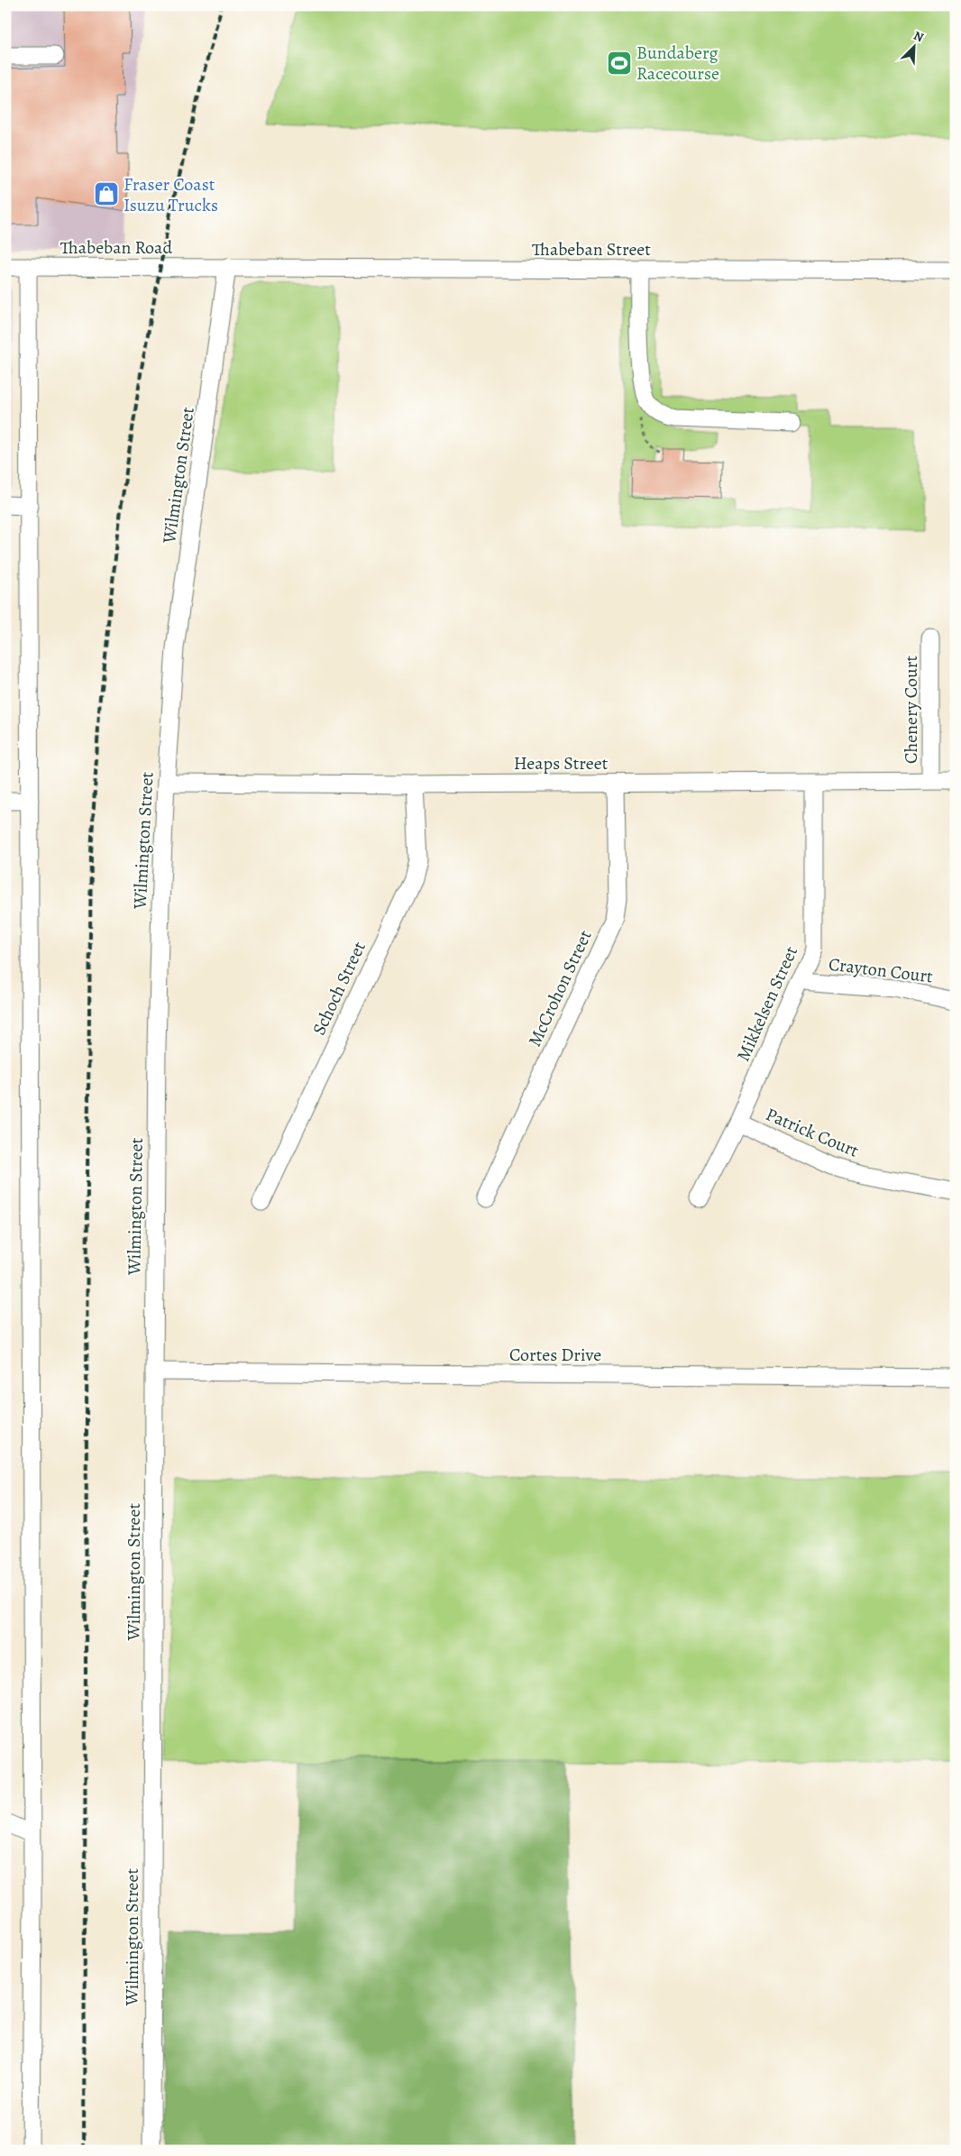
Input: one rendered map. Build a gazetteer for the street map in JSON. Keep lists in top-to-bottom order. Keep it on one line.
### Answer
{"streets":{"street":["Thabeban Road","Thabeban Street","Wilmington Street","Chenery Court","Heaps Street","Crayton Court","Schoch Street","McCrohon Street","Mikkelsen Street","Patrick Court","Cortes Drive"]},"crossings":[["Thabeban Road","Thabeban Street"],["Thabeban Road","Wilmington Street"],["Thabeban Street","Wilmington Street"],["Wilmington Street","Heaps Street"],["Wilmington Street","Cortes Drive"],["Chenery Court","Heaps Street"],["Heaps Street","Schoch Street"],["Heaps Street","McCrohon Street"],["Heaps Street","Mikkelsen Street"],["Crayton Court","Mikkelsen Street"],["Mikkelsen Street","Patrick Court"]],"places":{"sports":["Bundaberg Racecourse"],"shop":["Fraser Coast Isuzu Trucks"]},"north":"top right"}
